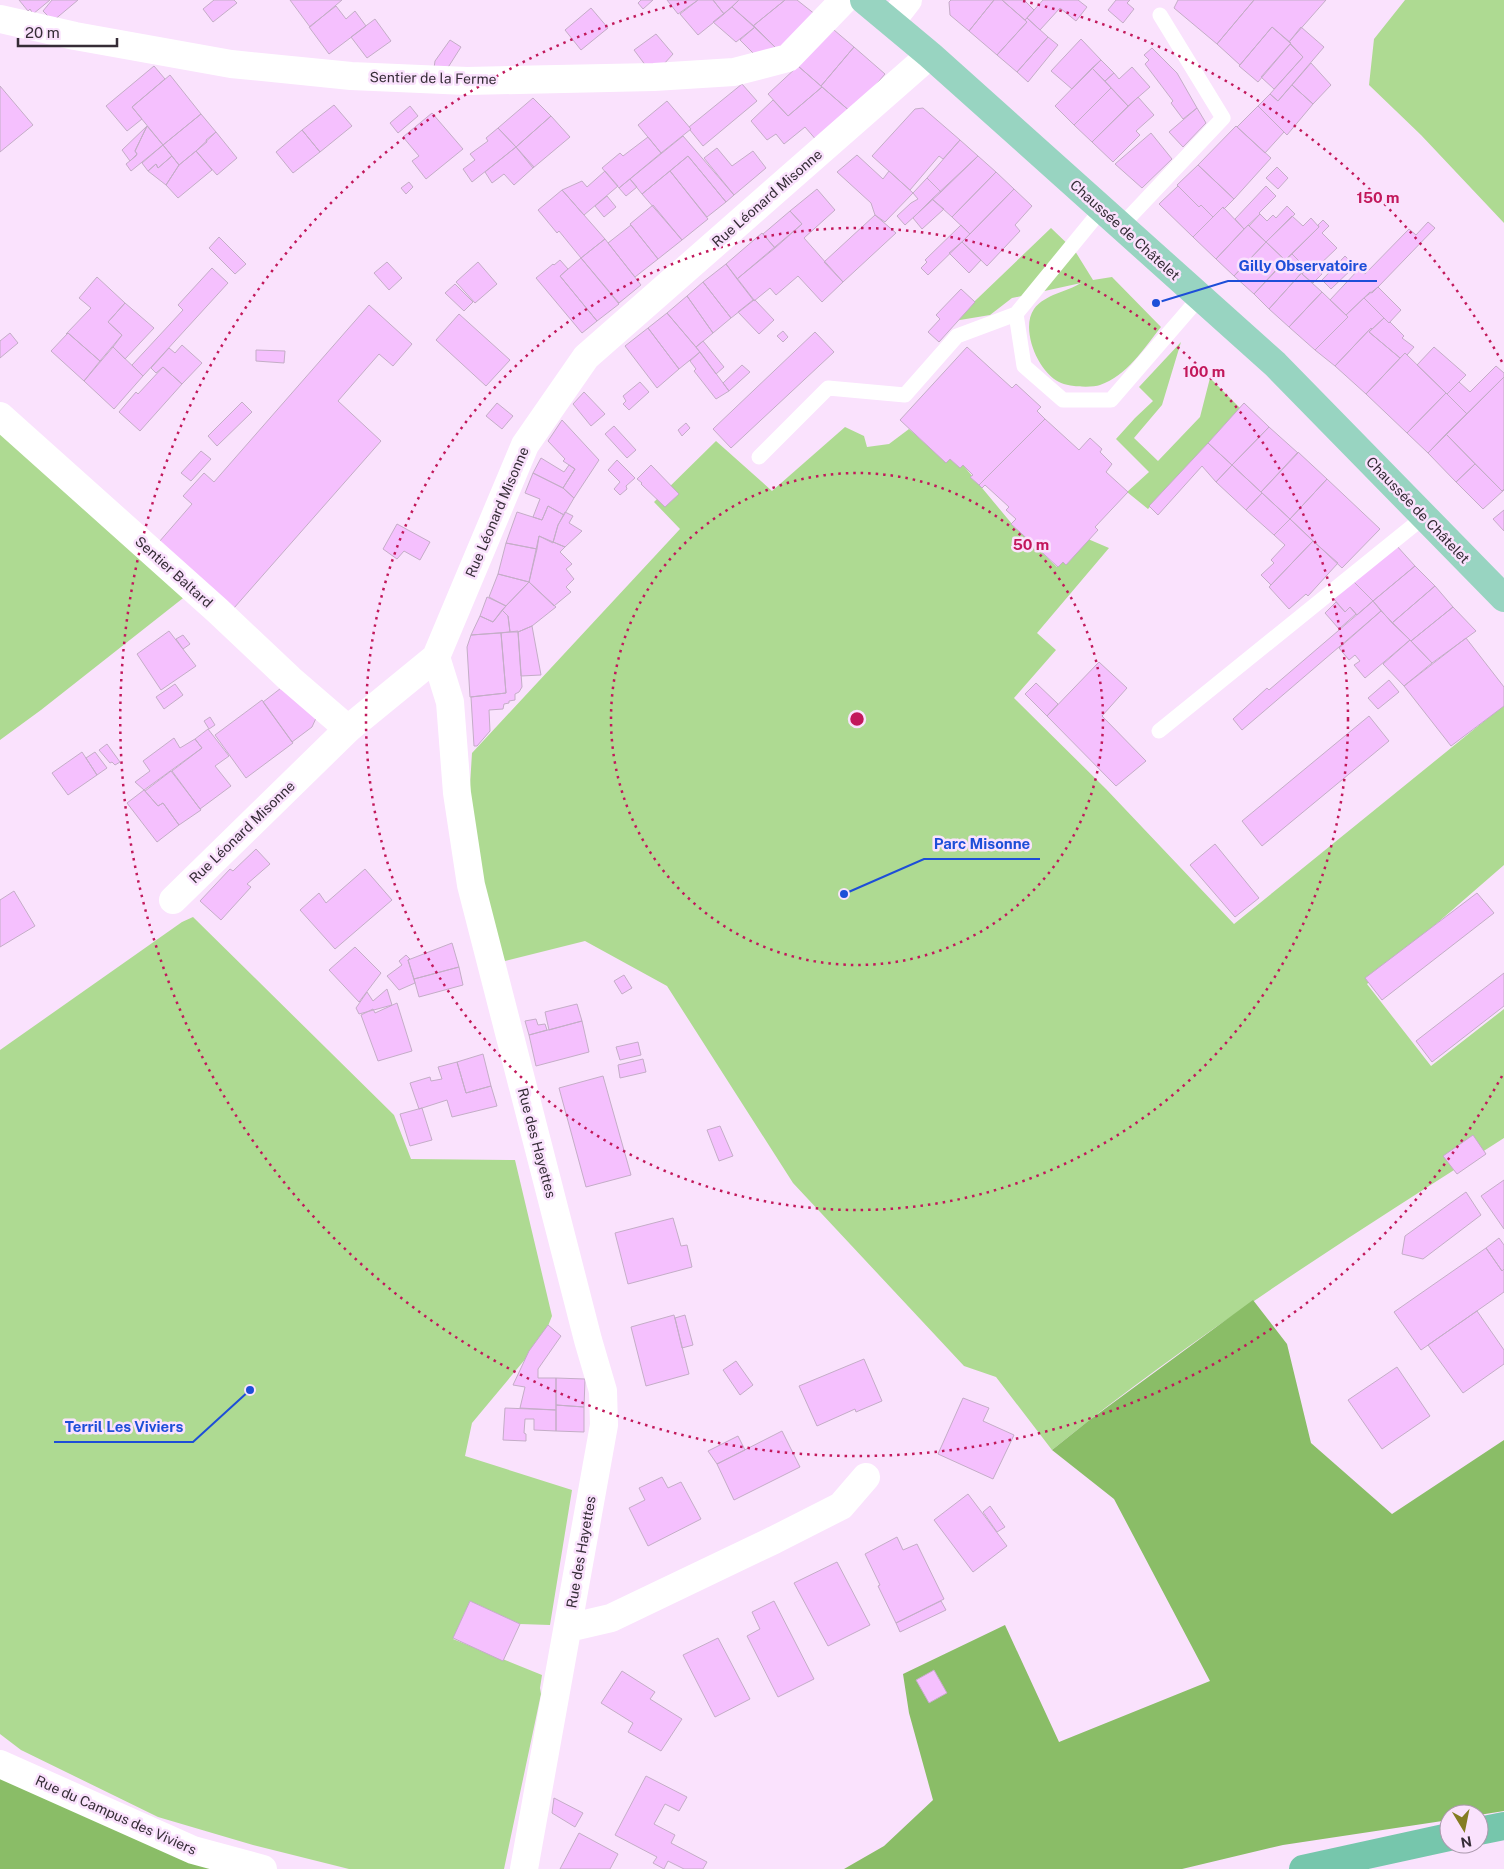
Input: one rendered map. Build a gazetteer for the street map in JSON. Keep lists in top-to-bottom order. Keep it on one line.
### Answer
{"streets":{"main road":["Chaussée de Châtelet"],"street":["Sentier de la Ferme","Rue Léonard Misonne","Sentier Baltard","Rue des Hayettes","Rue du Campus des Viviers"]},"crossings":[["Rue Léonard Misonne","Chaussée de Châtelet"],["Rue Léonard Misonne","Sentier Baltard"],["Rue Léonard Misonne","Rue des Hayettes"]],"places":["Gilly Observatoire","Parc Misonne","Terril Les Viviers"],"scale_bar":"20 m","north":"bottom","rings":["150 m","100 m","50 m"]}
